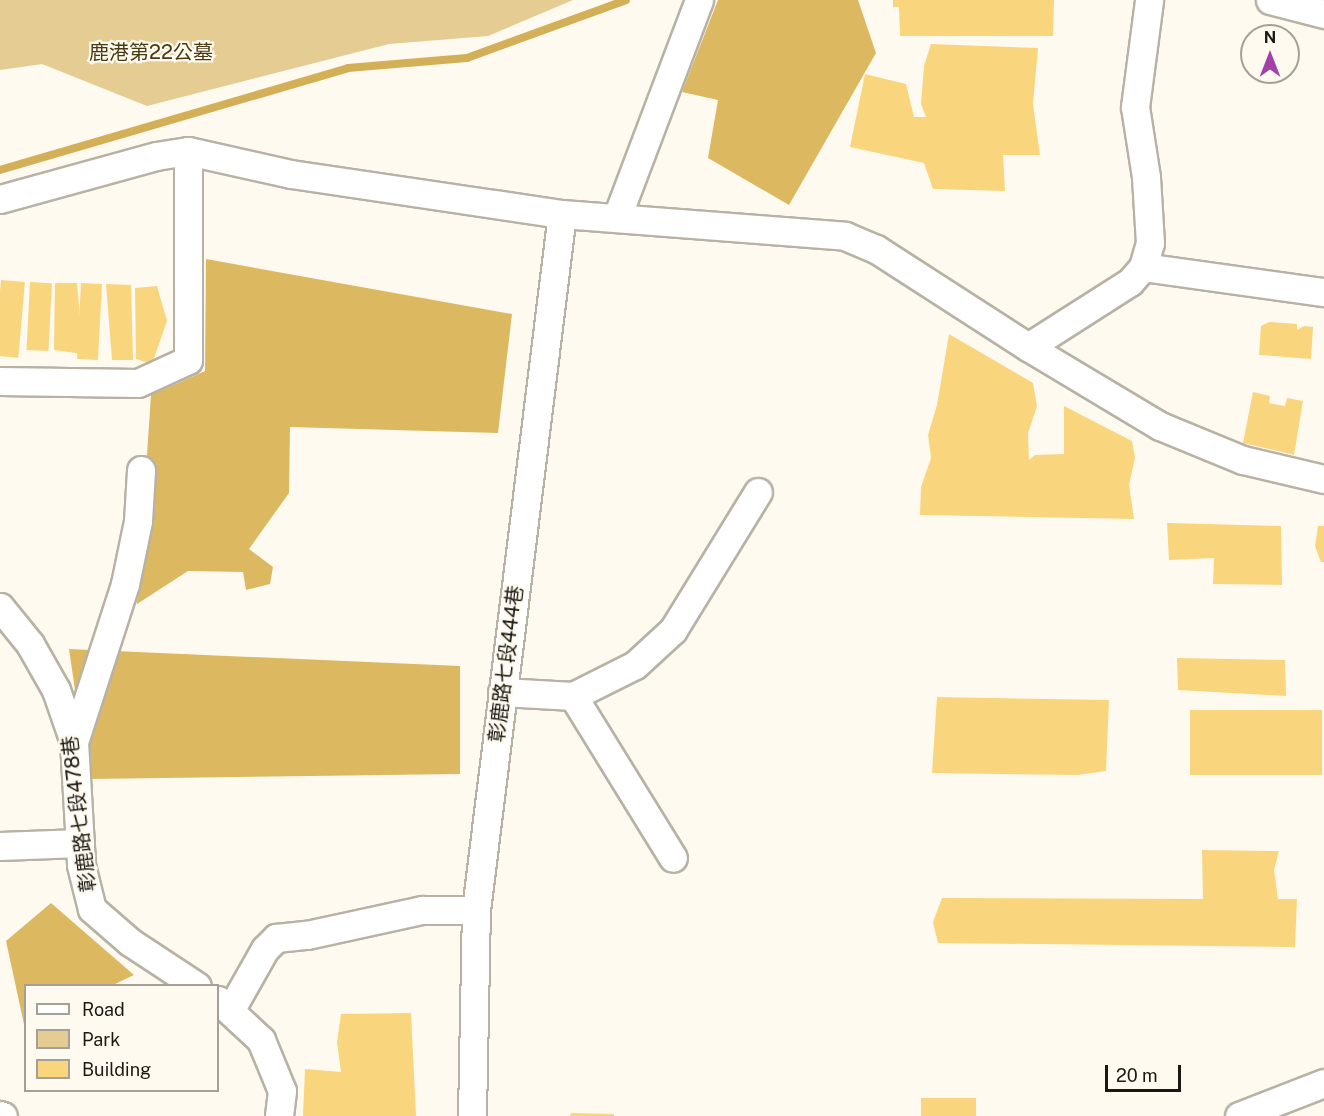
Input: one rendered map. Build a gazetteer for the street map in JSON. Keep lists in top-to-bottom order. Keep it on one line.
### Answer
{"streets":{"street":["彰鹿路七段444巷","彰鹿路七段478巷"]},"parks":["鹿港第22公墓"],"legend":["Road","Park","Building"],"scale_bar":"20 m","north":"top"}
